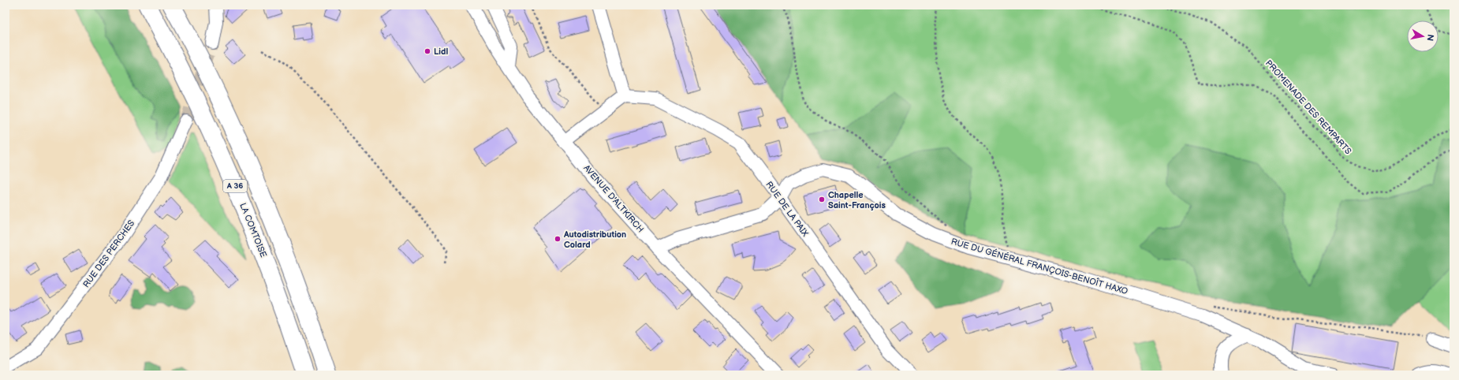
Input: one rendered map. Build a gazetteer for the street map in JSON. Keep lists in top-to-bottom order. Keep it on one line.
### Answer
{"streets":{"highway":["A 36","LA COMTOISE"],"street":["AVENUE D'ALTKIRCH","RUE DE LA PAIX","RUE DES PERCHES","RUE DU GÉNÉRAL FRANÇOIS-BENOÎT HAXO"],"path":["PROMENADE DES REMPARTS"]},"crossings":[["AVENUE D'ALTKIRCH","RUE DU GÉNÉRAL FRANÇOIS-BENOÎT HAXO"],["RUE DE LA PAIX","RUE DU GÉNÉRAL FRANÇOIS-BENOÎT HAXO"]],"places":["Lidl","Chapelle Saint-François","Autodistribution Colard"],"north":"right"}
